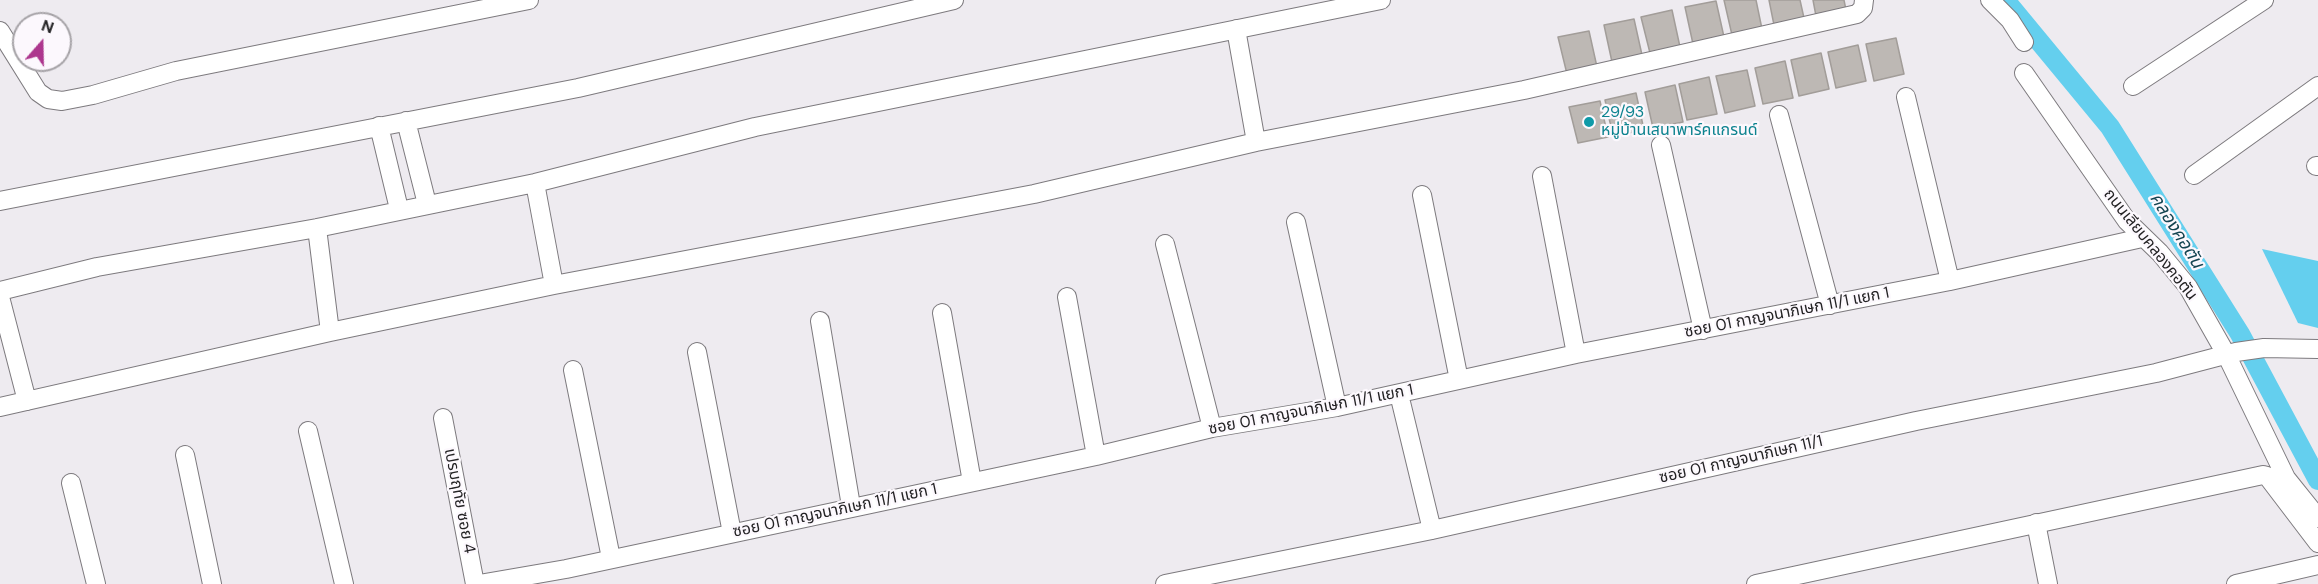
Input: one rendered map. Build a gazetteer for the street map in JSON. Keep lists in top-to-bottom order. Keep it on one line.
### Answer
{"streets":{"street":["ถนนเลียบคลองคอตัน","ซอย 01 กาญจนาภิเษก 11/1 แยก 1","ซอย 01 กาญจนาภิเษก 11/1","เปรมฤทัย ซอย 4"]},"crossings":[["ถนนเลียบคลองคอตัน","ซอย 01 กาญจนาภิเษก 11/1 แยก 1"],["ถนนเลียบคลองคอตัน","ซอย 01 กาญจนาภิเษก 11/1"],["ซอย 01 กาญจนาภิเษก 11/1 แยก 1","เปรมฤทัย ซอย 4"]],"water":["คลองคอตัน"],"places":["29/93 หมู่บ้านเสนาพาร์คแกรนด์"],"north":"top"}
